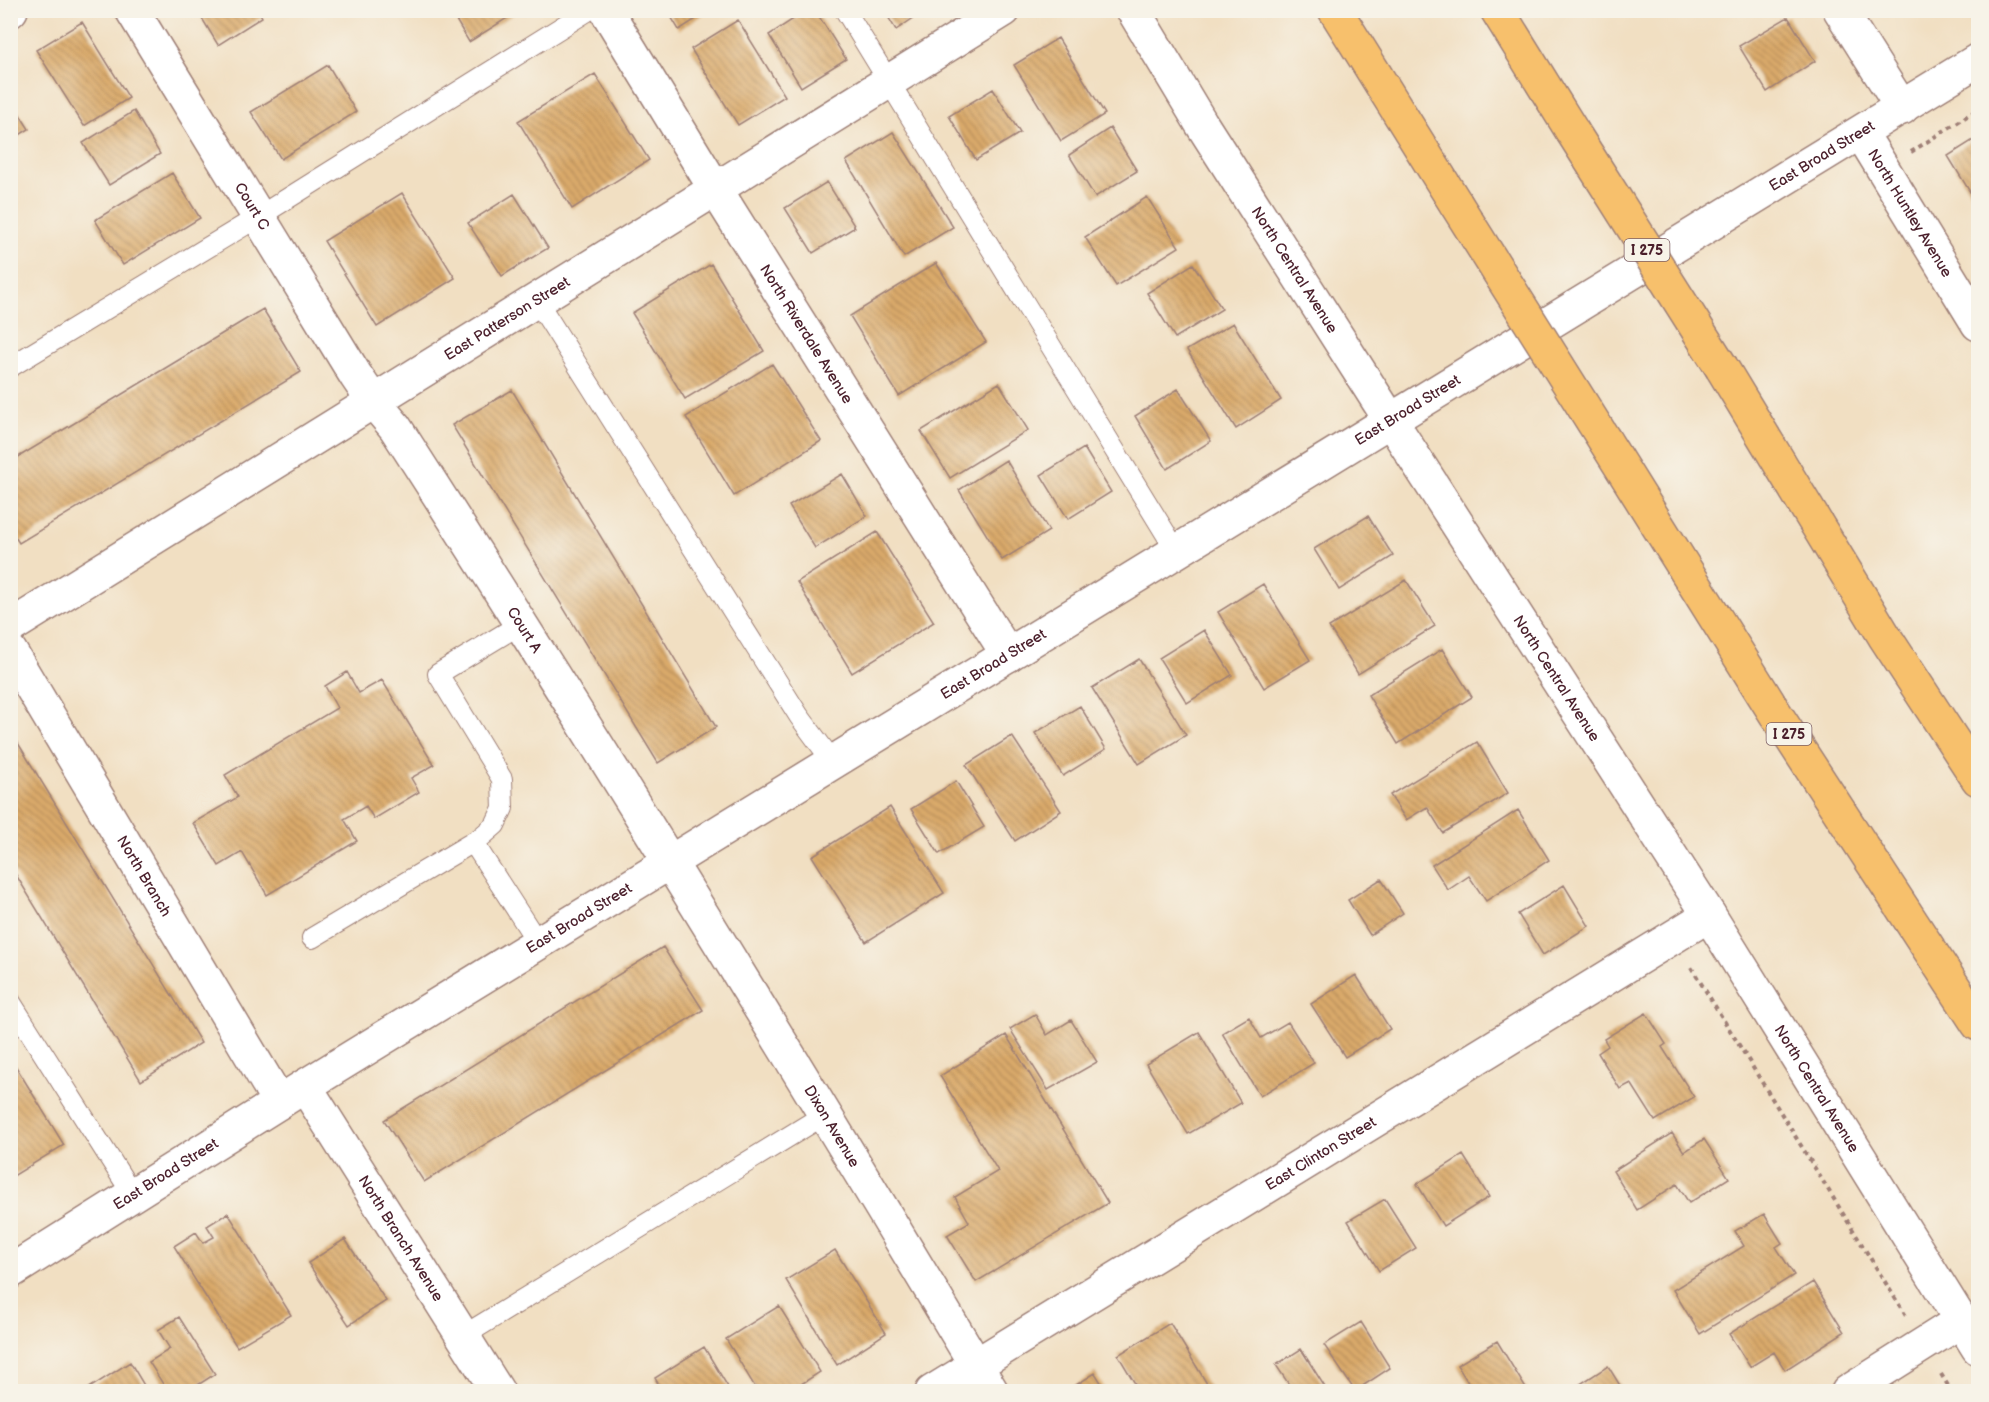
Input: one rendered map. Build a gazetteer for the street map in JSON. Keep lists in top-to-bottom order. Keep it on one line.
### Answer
{"streets":{"highway":["I 275"],"street":["East Broad Street","Court C","North Huntley Avenue","North Central Avenue","East Patterson Street","North Riverdale Avenue","Court A","North Branch","Dixon Avenue","East Clinton Street","North Branch Avenue"]},"crossings":[["East Broad Street","North Huntley Avenue"],["East Broad Street","North Central Avenue"],["East Broad Street","North Riverdale Avenue"],["East Broad Street","Court A"],["East Broad Street","North Branch"],["East Broad Street","Dixon Avenue"],["East Broad Street","North Branch Avenue"],["Court C","East Patterson Street"],["Court C","Court A"],["North Central Avenue","East Clinton Street"],["East Patterson Street","North Riverdale Avenue"],["East Patterson Street","Court A"],["Court A","Dixon Avenue"],["North Branch","North Branch Avenue"],["Dixon Avenue","East Clinton Street"]]}
